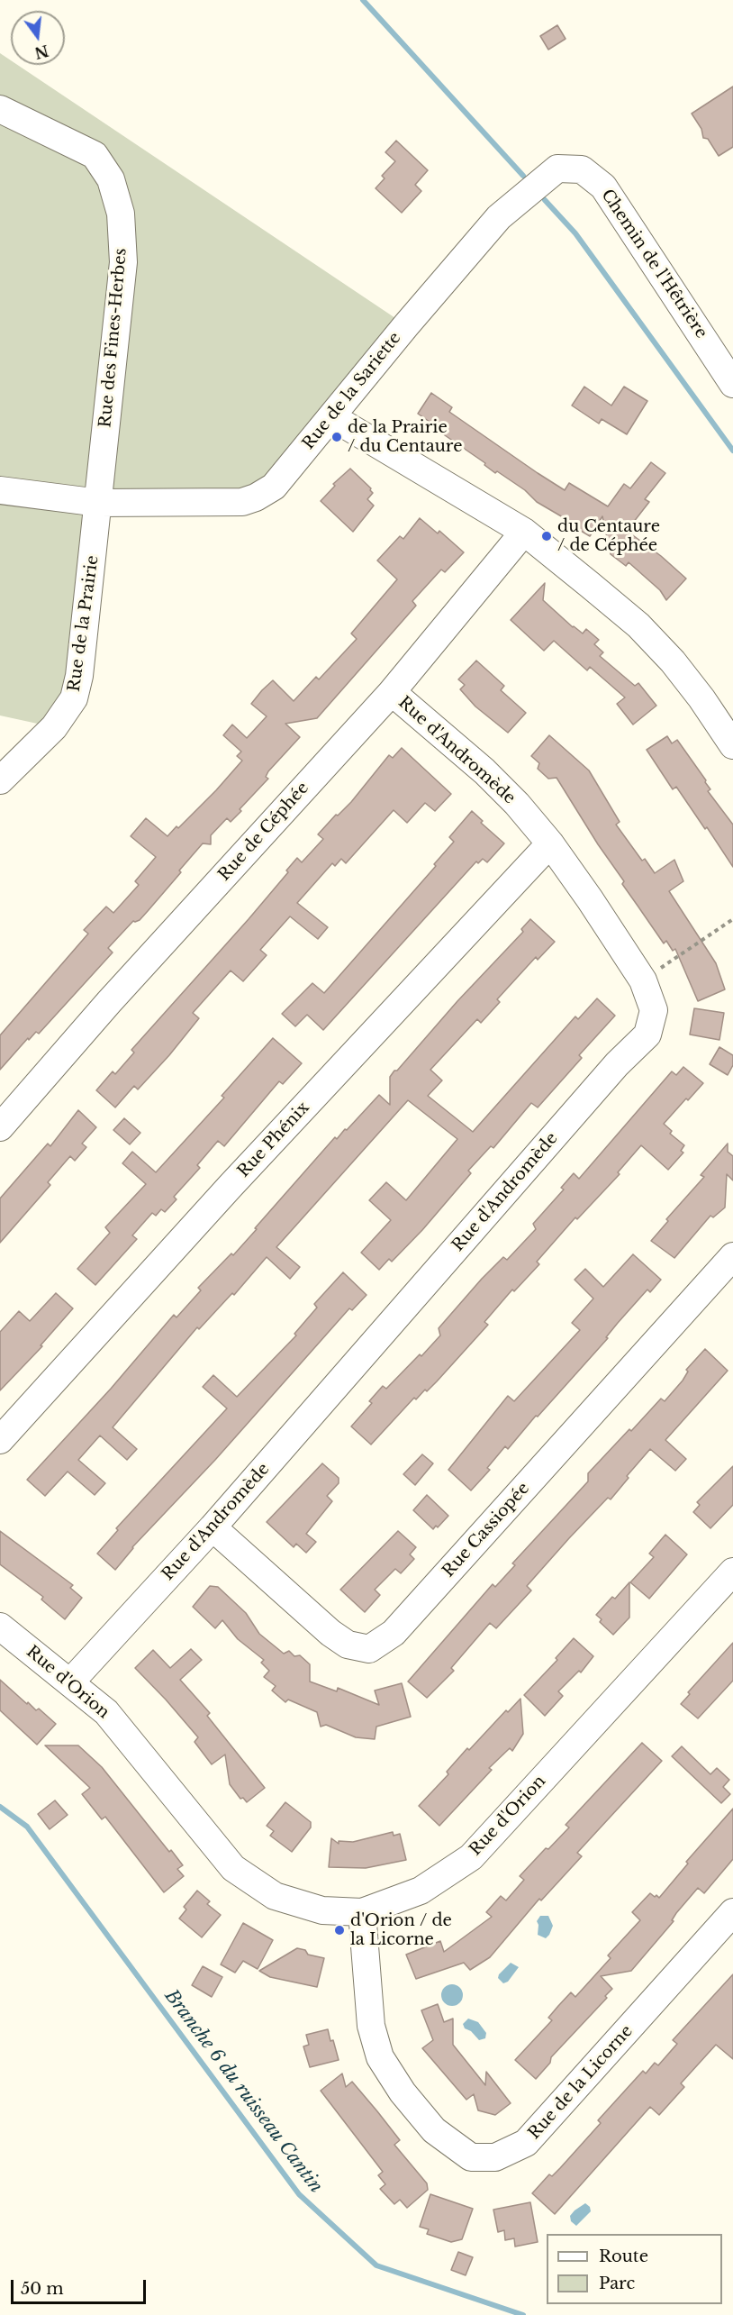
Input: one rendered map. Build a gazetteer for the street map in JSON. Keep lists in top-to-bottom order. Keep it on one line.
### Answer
{"streets":{"street":["Chemin de l'Hêtrière","Rue des Fines-Herbes","Rue de la Sariette","Rue de la Prairie","Rue d'Andromède","Rue de Céphée","Rue Phénix","Rue Cassiopée","Rue d'Orion","Rue de la Licorne"]},"crossings":[["Chemin de l'Hêtrière","Rue de la Sariette"],["Rue des Fines-Herbes","Rue de la Sariette"],["Rue des Fines-Herbes","Rue de la Prairie"],["Rue de la Sariette","Rue de la Prairie"],["Rue d'Andromède","Rue de Céphée"],["Rue d'Andromède","Rue Phénix"],["Rue d'Andromède","Rue Cassiopée"],["Rue d'Andromède","Rue d'Orion"],["Rue d'Orion","Rue de la Licorne"]],"water":["Branche 6 du ruisseau Cantin"],"places":["de la Prairie / du Centaure","du Centaure / de Céphée","d'Orion / de la Licorne"],"legend":["Route","Parc"],"scale_bar":"50 m","north":"bottom"}
